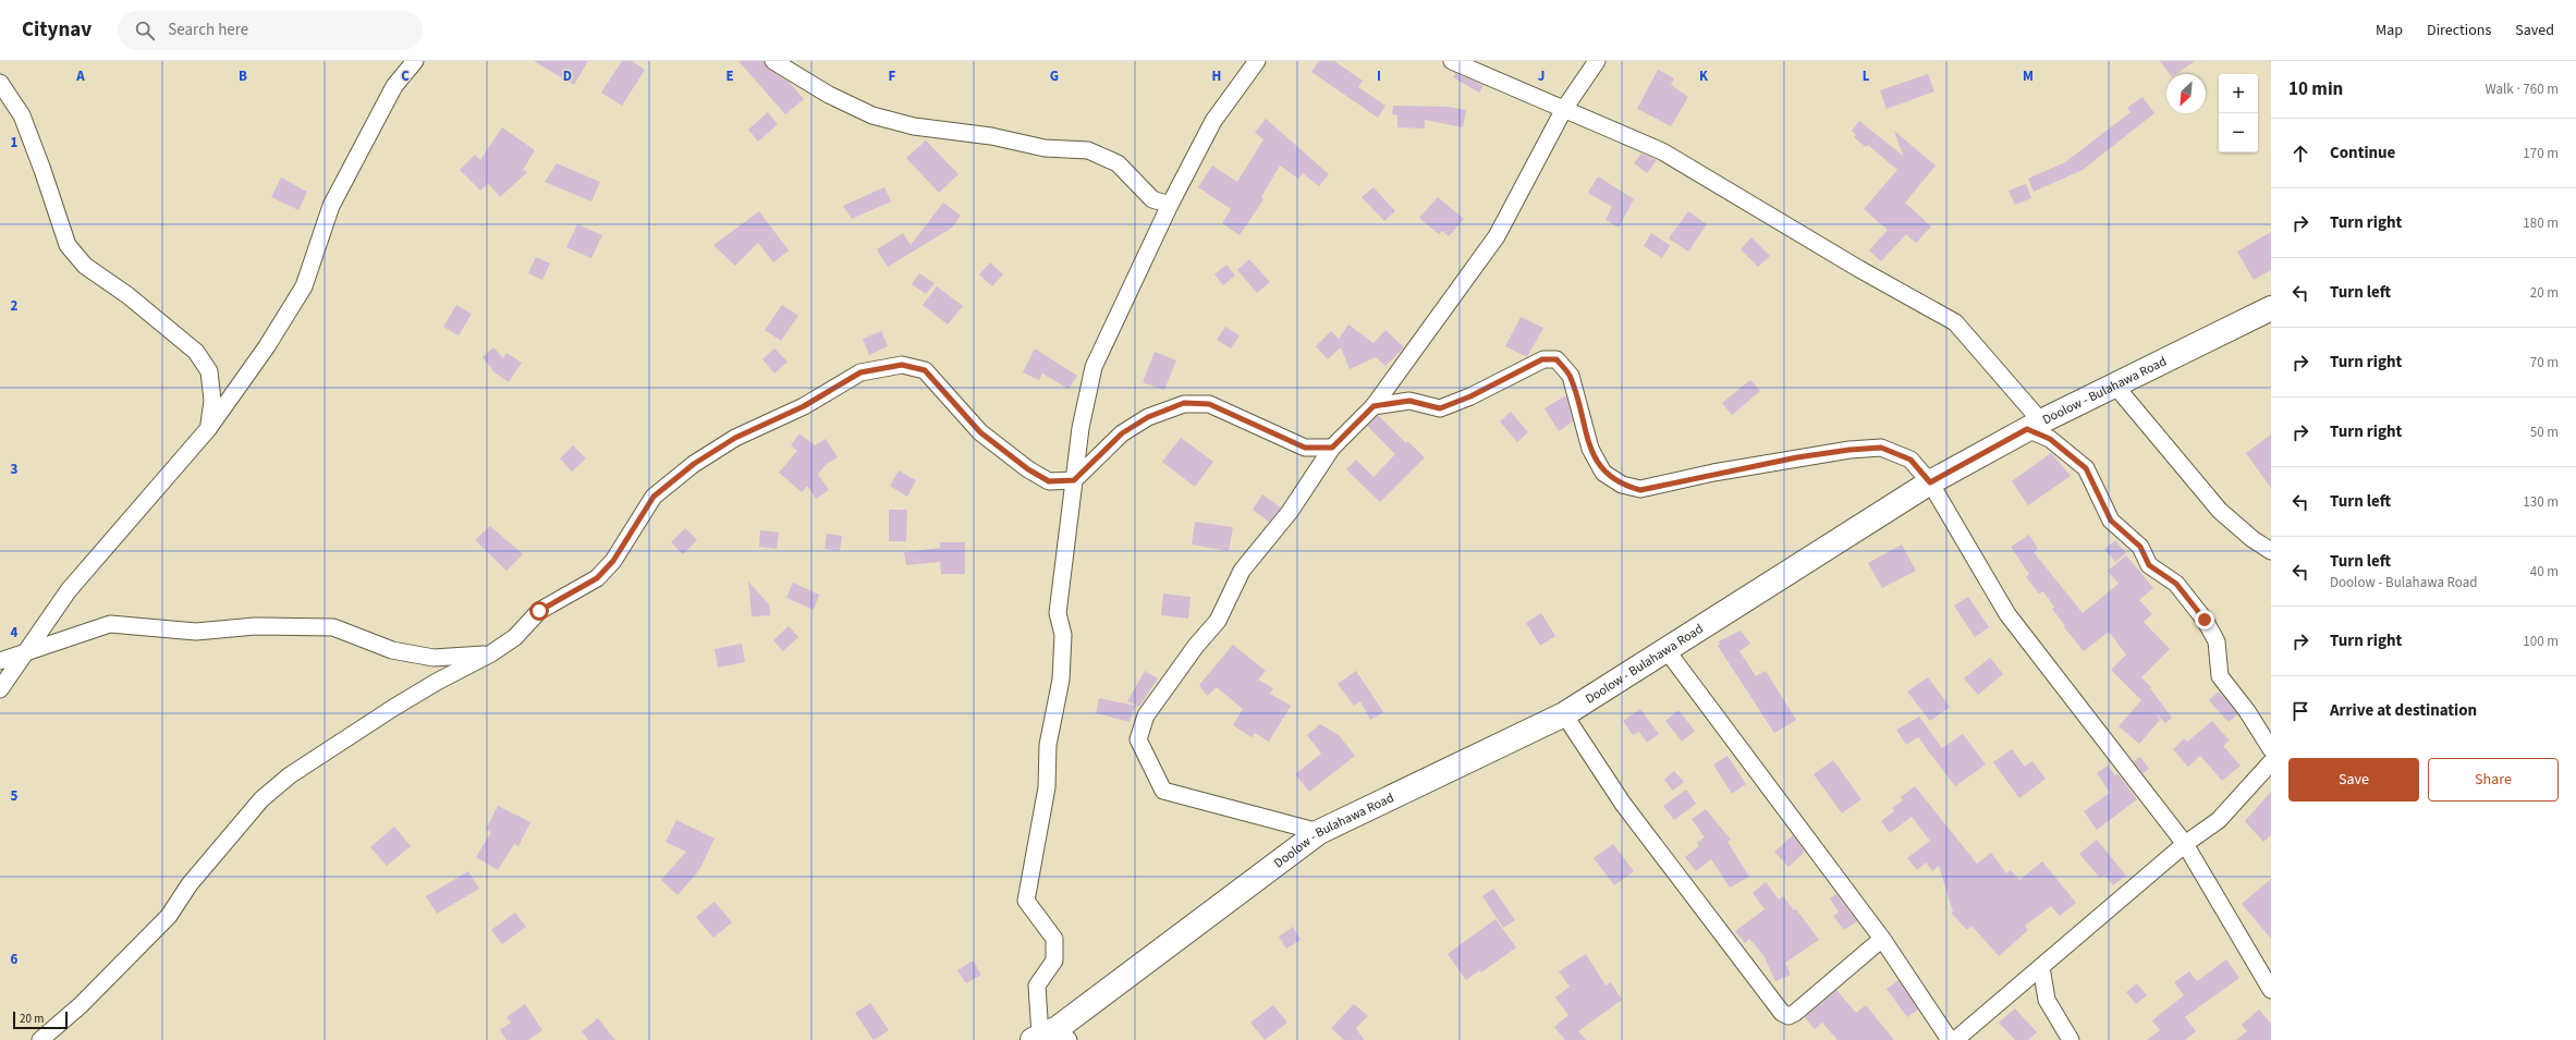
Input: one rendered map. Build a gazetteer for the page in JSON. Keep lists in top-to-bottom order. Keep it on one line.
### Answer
{"streets":{"main road":["Doolow - Bulahawa Road"]},"scale_bar":"20 m","north":"bottom left","page":{"header":"Citynav","search":"Search here","nav":["Map","Directions","Saved"],"heading":["10 min","Walk · 760 m"],"map_buttons":["+","−"],"list":[["Continue","170 m"],["Turn right","180 m"],["Turn left","20 m"],["Turn right","70 m"],["Turn right","50 m"],["Turn left","130 m"],["Turn left","Doolow - Bulahawa Road","40 m"],["Turn right","100 m"],"Arrive at destination"],"buttons":["Save","Share"],"scale":"20 m"},"grid":{"columns":["A","B","C","D","E","F","G","H","I","J","K","L","M"],"rows":["1","2","3","4","5","6"]}}
